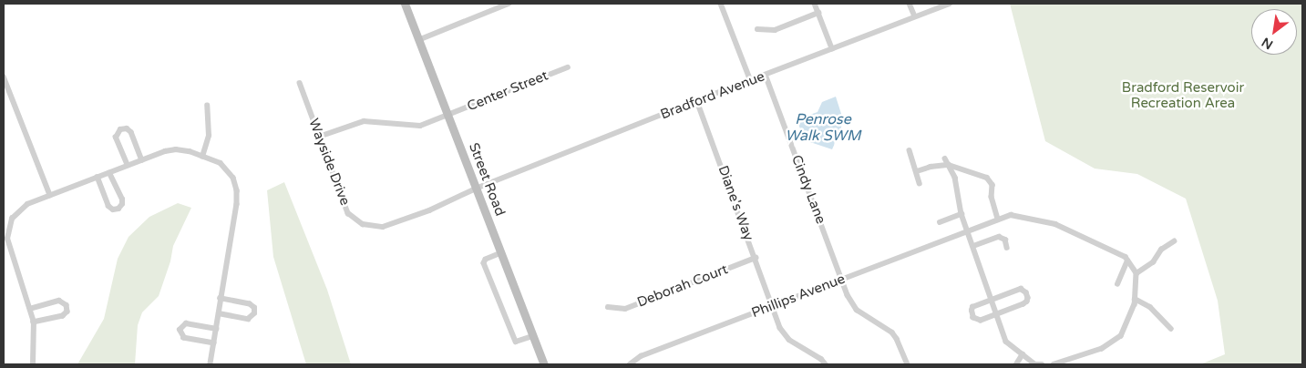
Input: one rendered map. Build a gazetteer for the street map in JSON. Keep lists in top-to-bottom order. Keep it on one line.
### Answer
{"streets":{"main road":["Street Road"],"street":["Center Street","Bradford Avenue","Wayside Drive","Cindy Lane","Diane's Way","Deborah Court","Phillips Avenue"]},"crossings":[["Center Street","Wayside Drive"],["Center Street","Street Road"],["Bradford Avenue","Wayside Drive"],["Bradford Avenue","Street Road"],["Bradford Avenue","Cindy Lane"],["Bradford Avenue","Diane's Way"],["Wayside Drive","Street Road"],["Cindy Lane","Phillips Avenue"],["Diane's Way","Deborah Court"],["Diane's Way","Phillips Avenue"]],"water":["Penrose Walk SWM"],"parks":["Bradford Reservoir Recreation Area"],"north":"bottom left"}
